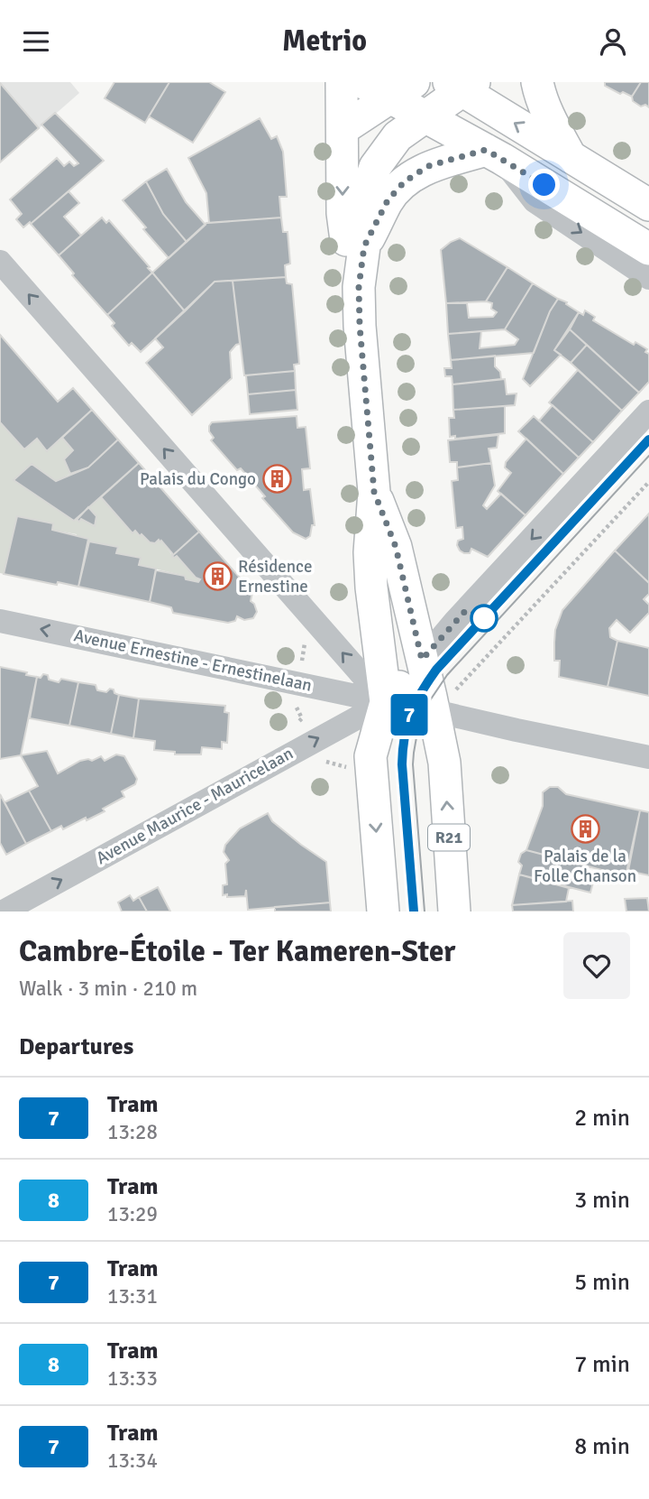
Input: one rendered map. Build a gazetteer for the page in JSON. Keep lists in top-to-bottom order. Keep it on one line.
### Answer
{"streets":{"main road":["R21"],"street":["Avenue Ernestine - Ernestinelaan","Avenue Maurice - Mauricelaan"]},"crossings":[["Avenue Ernestine - Ernestinelaan","Avenue Maurice - Mauricelaan"]],"one_way":["Avenue Ernestine - Ernestinelaan","Avenue Maurice - Mauricelaan"],"places":{"building":["Palais du Congo","Résidence Ernestine","Palais de la Folle Chanson"]},"lines":["tram line 7"],"page":{"header":"Metrio","on_map":"7","heading":[["Cambre-Étoile - Ter Kameren-Ster","Walk · 3 min · 210 m"],"Departures"],"list":[{"mark":"7","name":"Tram","note":"13:28","value":"2 min"},{"mark":"8","name":"Tram","note":"13:29","value":"3 min"},{"mark":"7","name":"Tram","note":"13:31","value":"5 min"},{"mark":"8","name":"Tram","note":"13:33","value":"7 min"},{"mark":"7","name":"Tram","note":"13:34","value":"8 min"}]}}
